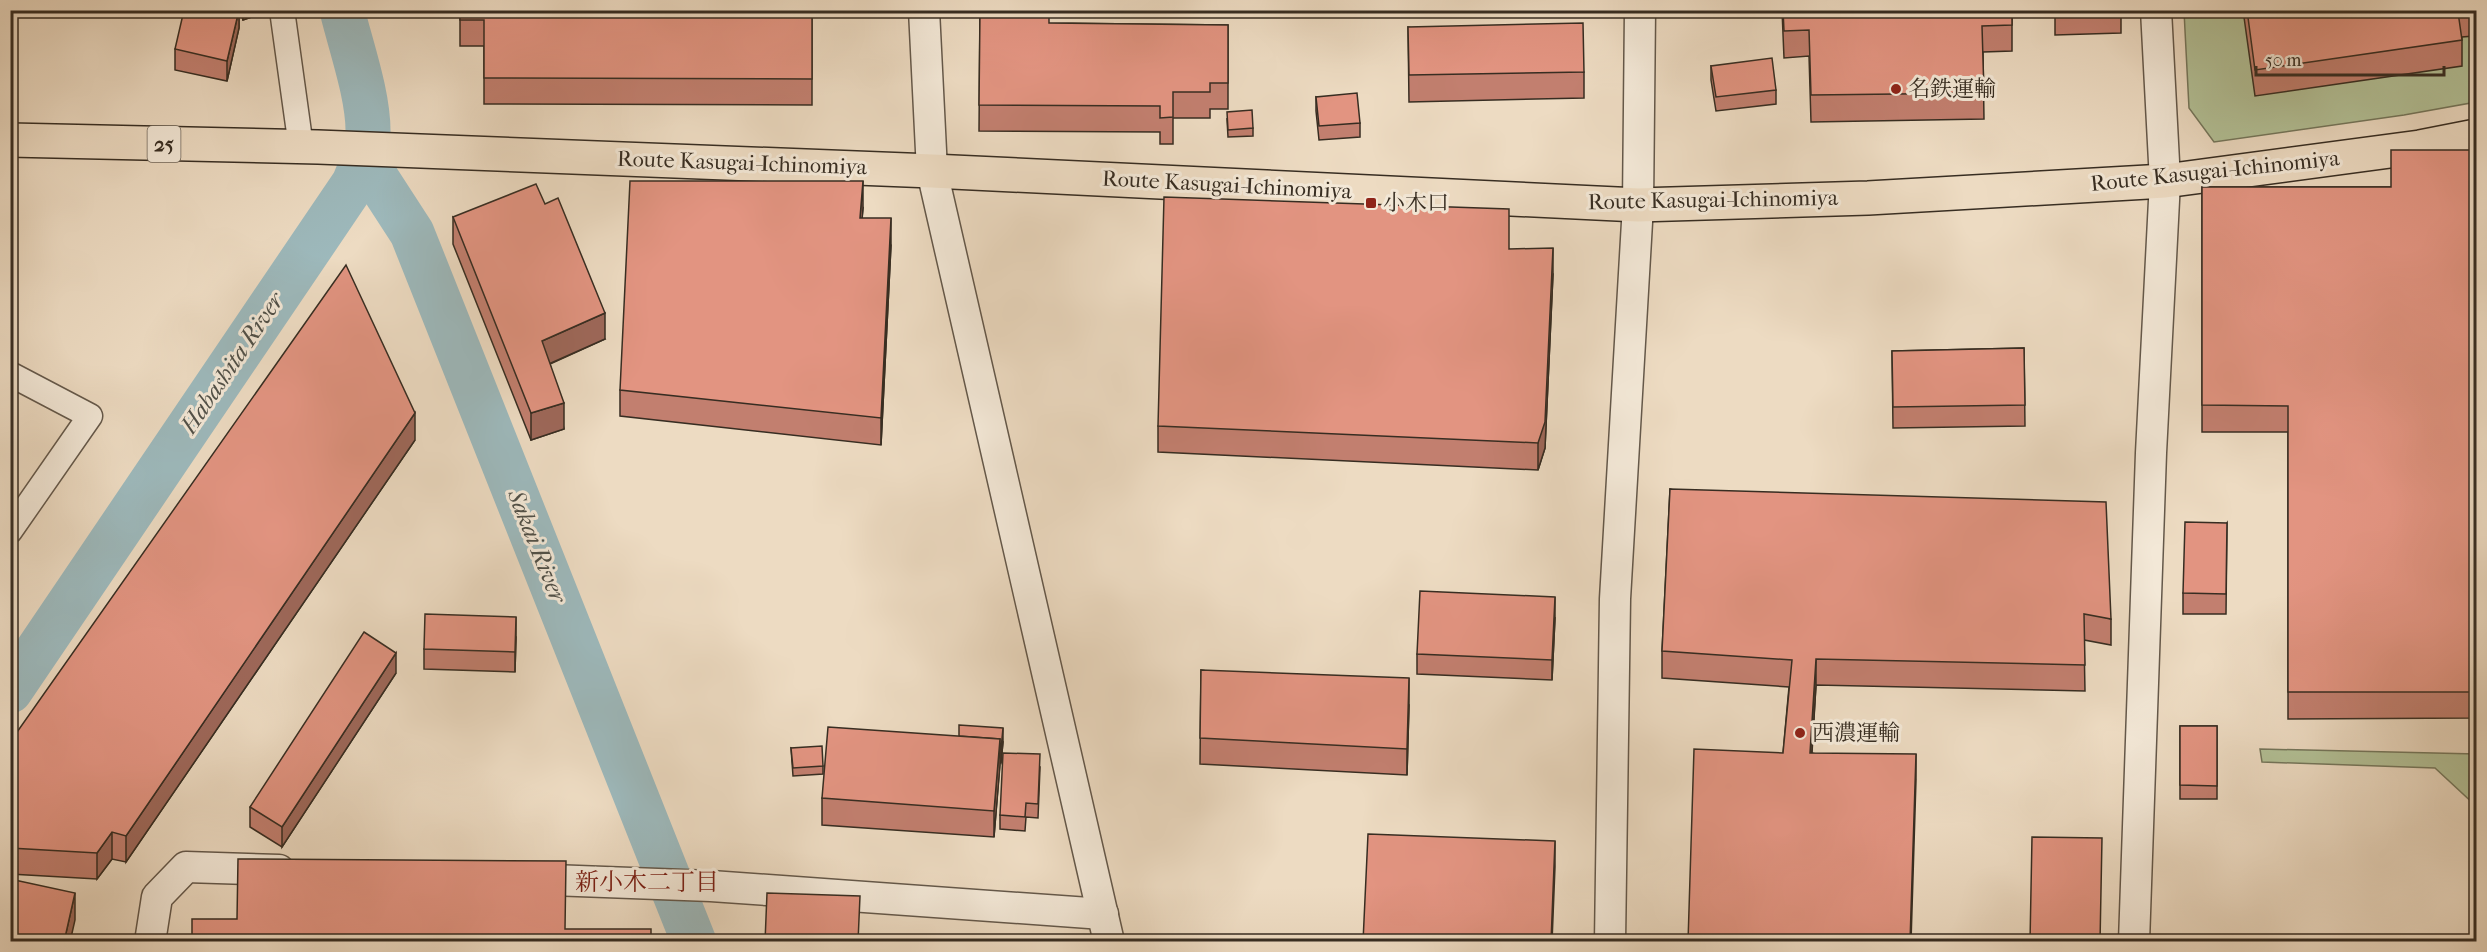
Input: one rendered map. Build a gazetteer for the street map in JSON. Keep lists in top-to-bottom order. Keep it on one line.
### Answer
{"streets":{"main road":["25","Route Kasugai-Ichinomiya"]},"districts":["新小木二丁目"],"water":["Habashita River","Sakai River"],"places":{"other":["名鉄運輸","西濃運輸"],"transit":["小木口"]},"scale_bar":"50 m"}
